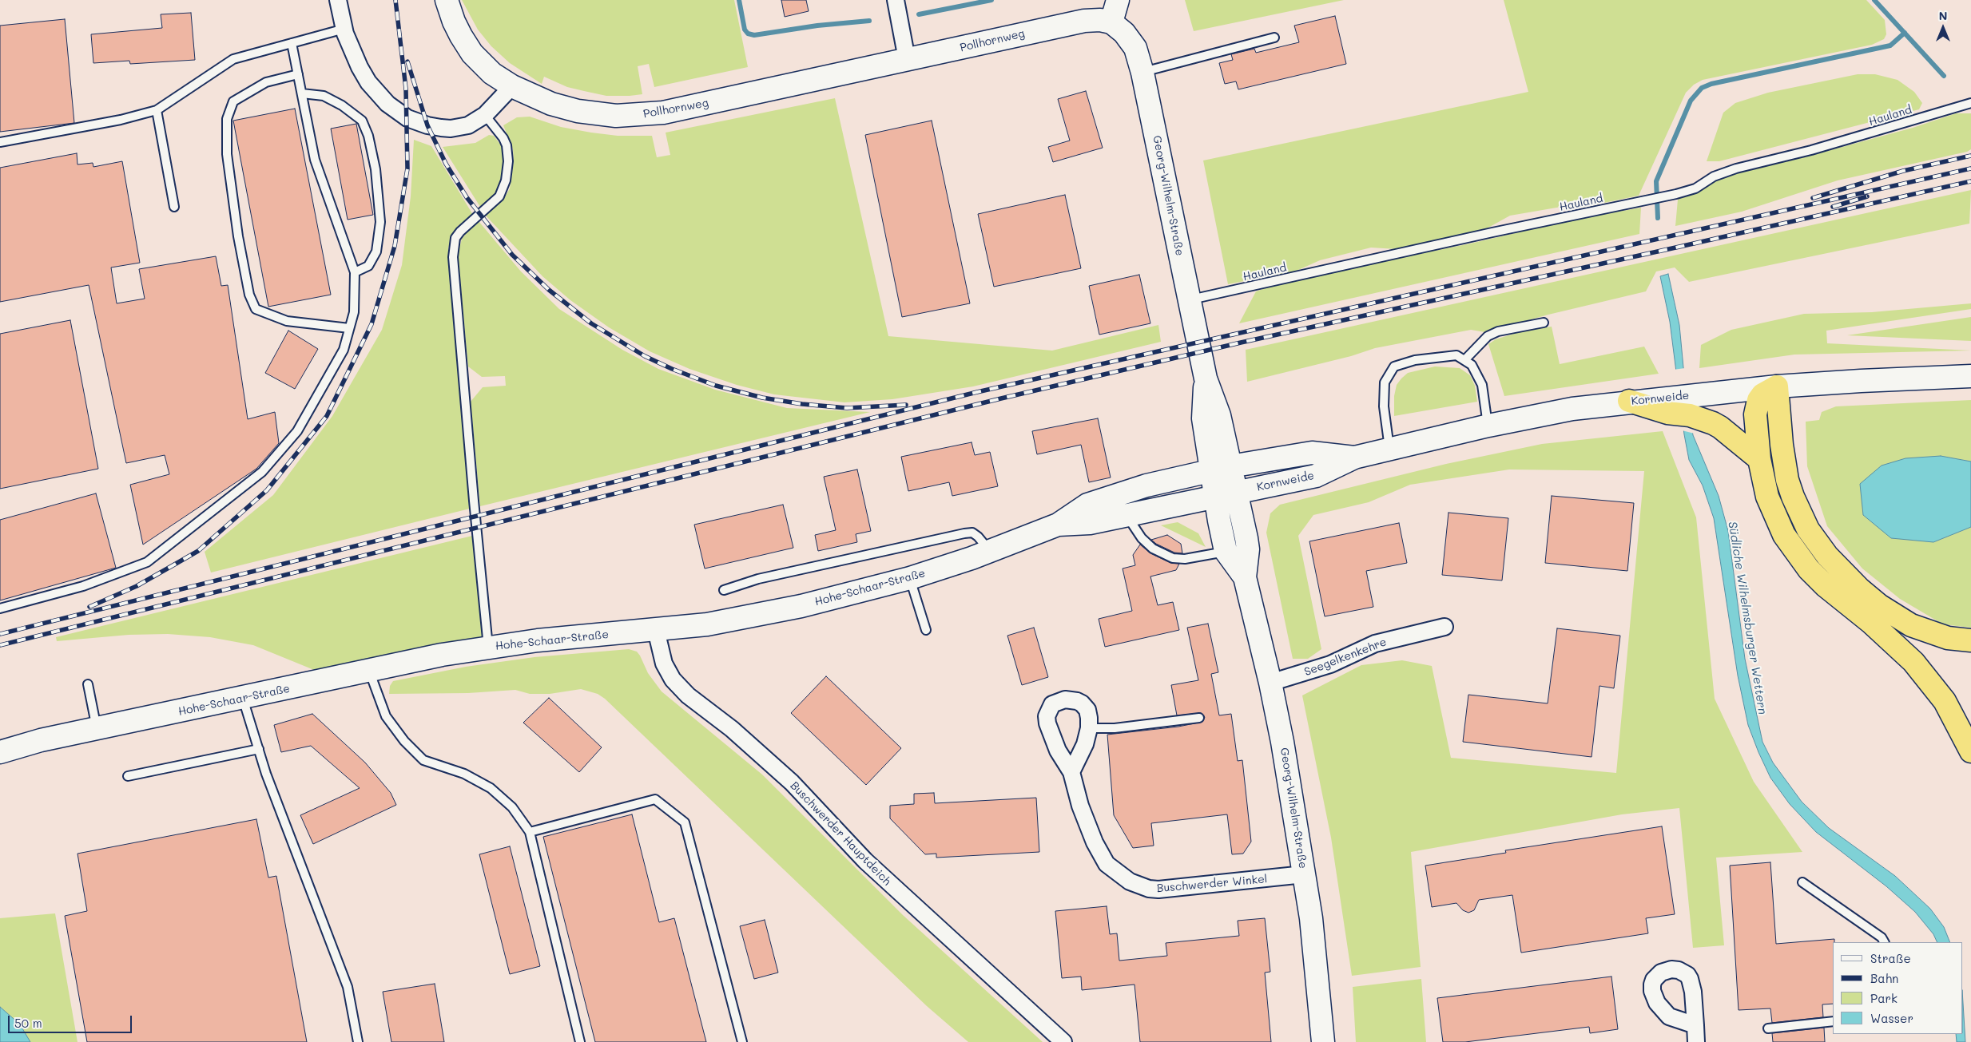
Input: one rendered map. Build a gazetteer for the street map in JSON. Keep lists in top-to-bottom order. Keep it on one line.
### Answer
{"streets":{"main road":["Pollhornweg","Georg-Wilhelm-Straße","Kornweide","Hohe-Schaar-Straße"],"street":["Seegelkenkehre","Buschwerder Hauptdeich","Buschwerder Winkel"],"lane":["Hauland"]},"crossings":[["Pollhornweg","Georg-Wilhelm-Straße"],["Hauland","Georg-Wilhelm-Straße"],["Georg-Wilhelm-Straße","Kornweide"],["Georg-Wilhelm-Straße","Hohe-Schaar-Straße"],["Georg-Wilhelm-Straße","Seegelkenkehre"],["Georg-Wilhelm-Straße","Buschwerder Winkel"],["Kornweide","Hohe-Schaar-Straße"],["Hohe-Schaar-Straße","Buschwerder Hauptdeich"]],"water":["Südliche Wilhelmsburger Wettern"],"legend":["Straße","Bahn","Park","Wasser"],"scale_bar":"50 m","north":"top"}
